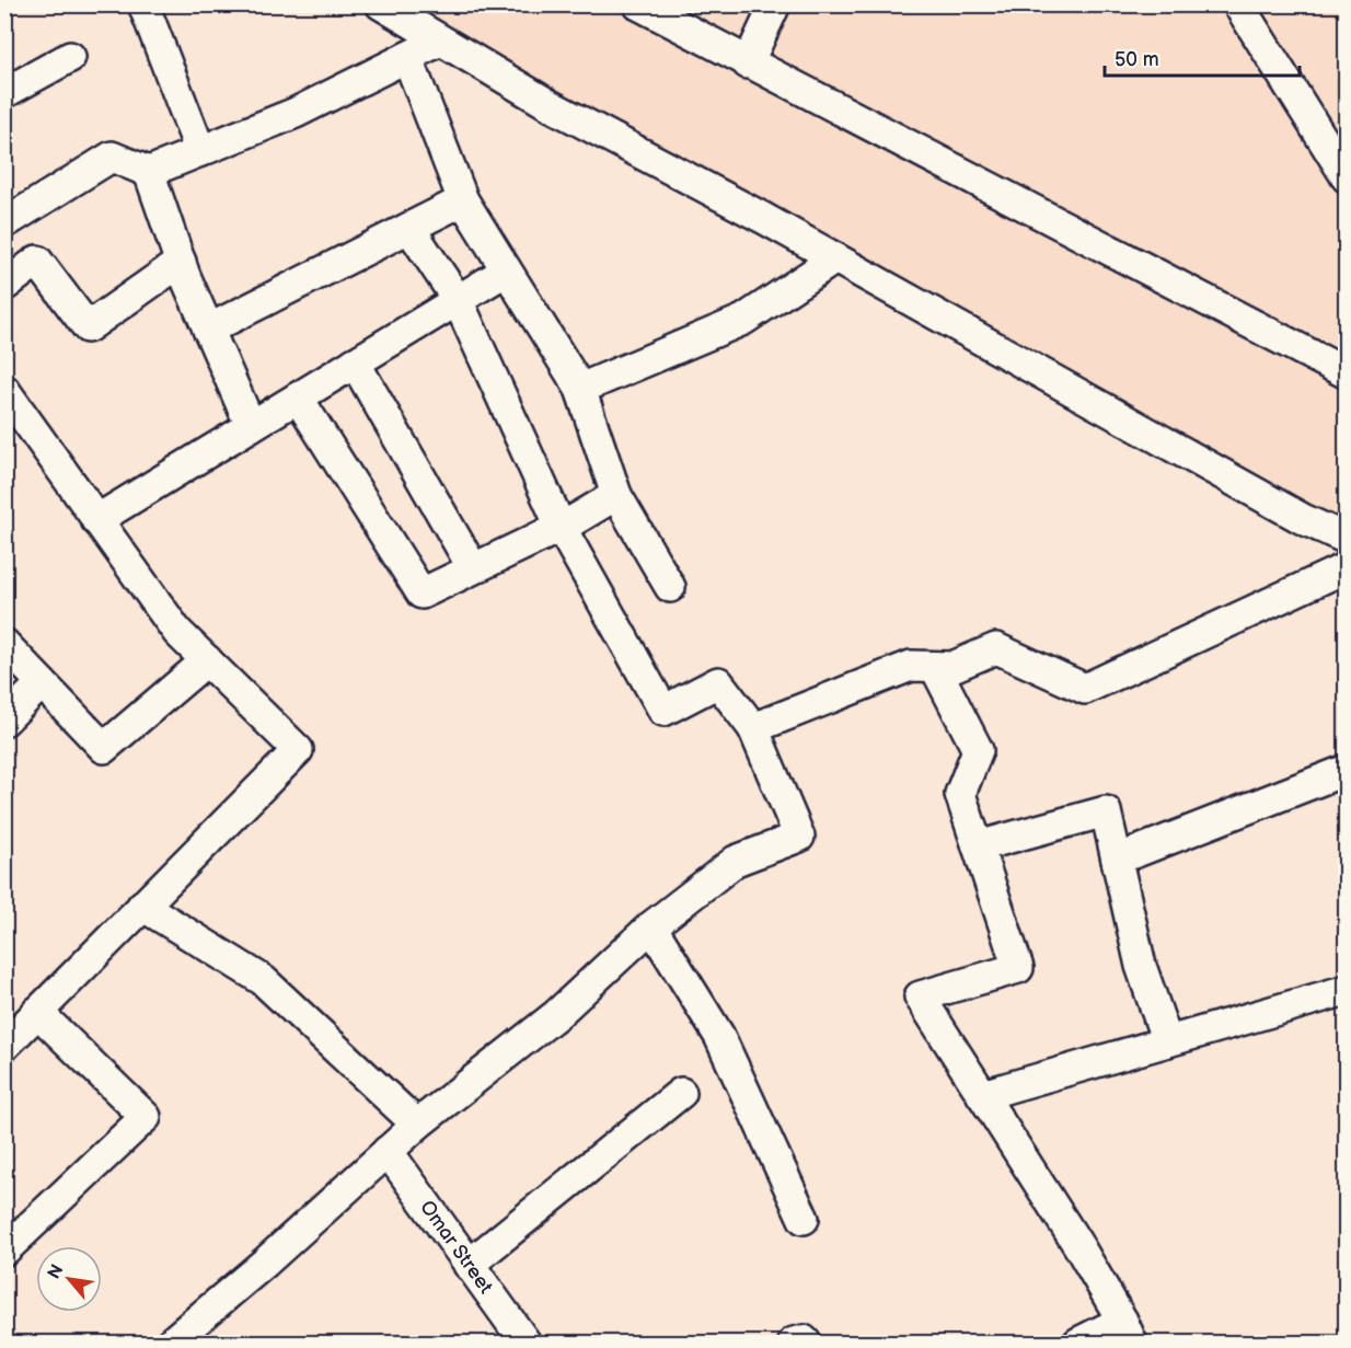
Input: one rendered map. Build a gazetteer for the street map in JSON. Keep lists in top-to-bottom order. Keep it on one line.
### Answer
{"streets":{"street":["Omar Street"]},"scale_bar":"50 m","north":"top left"}
